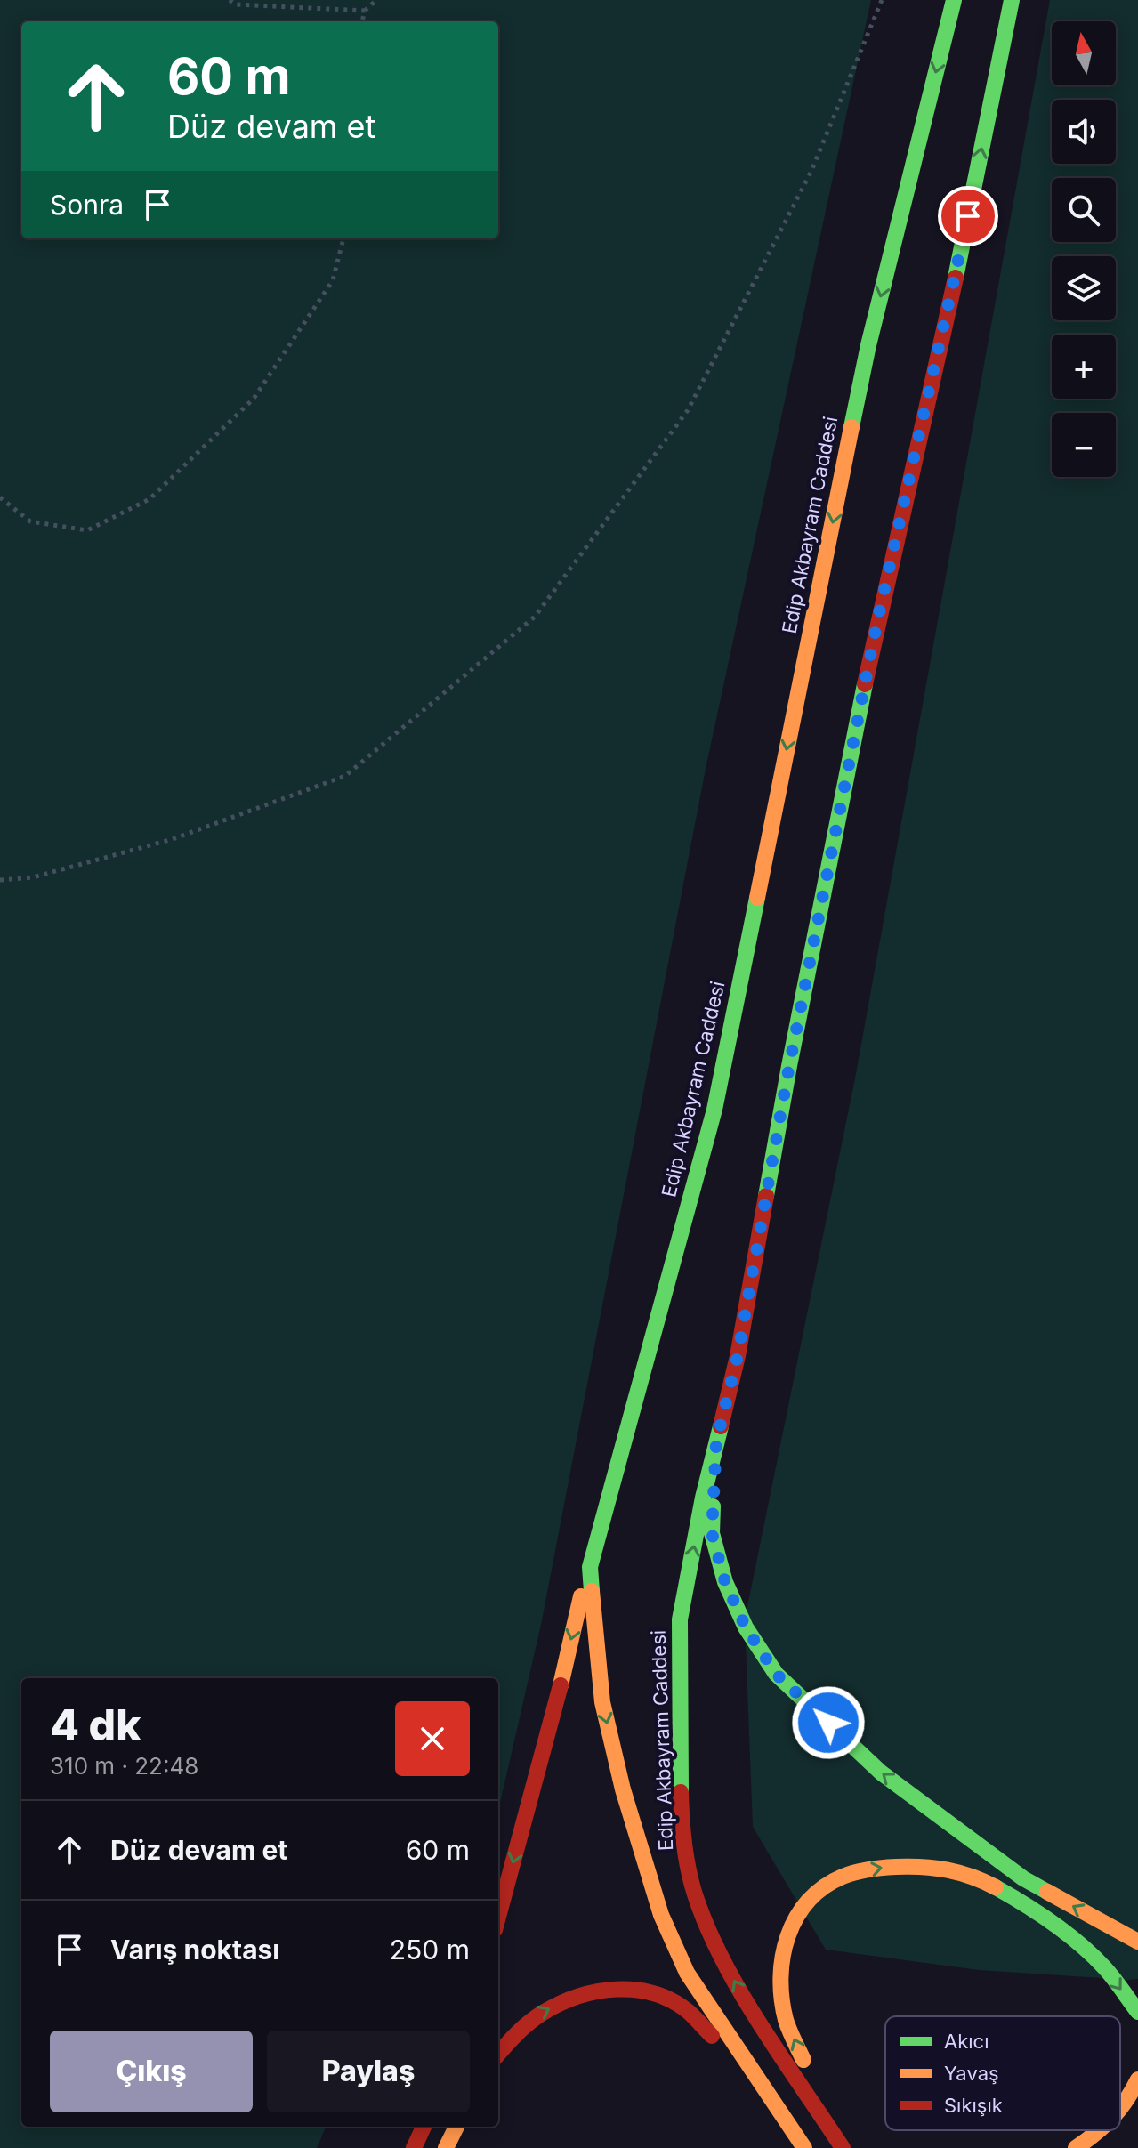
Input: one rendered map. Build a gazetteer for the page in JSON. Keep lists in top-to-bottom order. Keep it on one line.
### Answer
{"streets":{"main road":["Edip Akbayram Caddesi"]},"legend":["Akıcı","Yavaş","Sıkışık"],"north":"top","page":{"map_buttons":["+","−"],"turn":["60 m","Düz devam et"],"then":"Sonra","heading":["4 dk","310 m · 22:48"],"list":[{"name":"Düz devam et","value":"60 m"},{"name":"Varış noktası","value":"250 m"}],"buttons":["Çıkış","Paylaş"]}}
